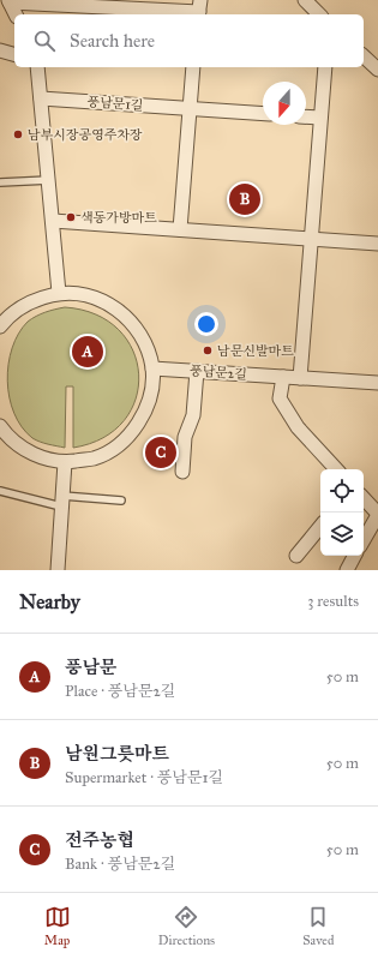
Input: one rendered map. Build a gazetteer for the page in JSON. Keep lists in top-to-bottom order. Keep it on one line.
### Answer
{"streets":{"street":["풍남문1길","풍남문2길"]},"places":["남부시장공영주차장","색동가방마트","남문신발마트"],"north":"bottom","page":{"search":"Search here","pins":["B","A","C"],"heading":["Nearby","3 results"],"list":[{"mark":"A","name":"풍남문","note":"Place · 풍남문2길","value":"50 m"},{"mark":"B","name":"남원그릇마트","note":"Supermarket · 풍남문1길","value":"50 m"},{"mark":"C","name":"전주농협","note":"Bank · 풍남문2길","value":"50 m"}],"nav":["Map","Directions","Saved"]}}
